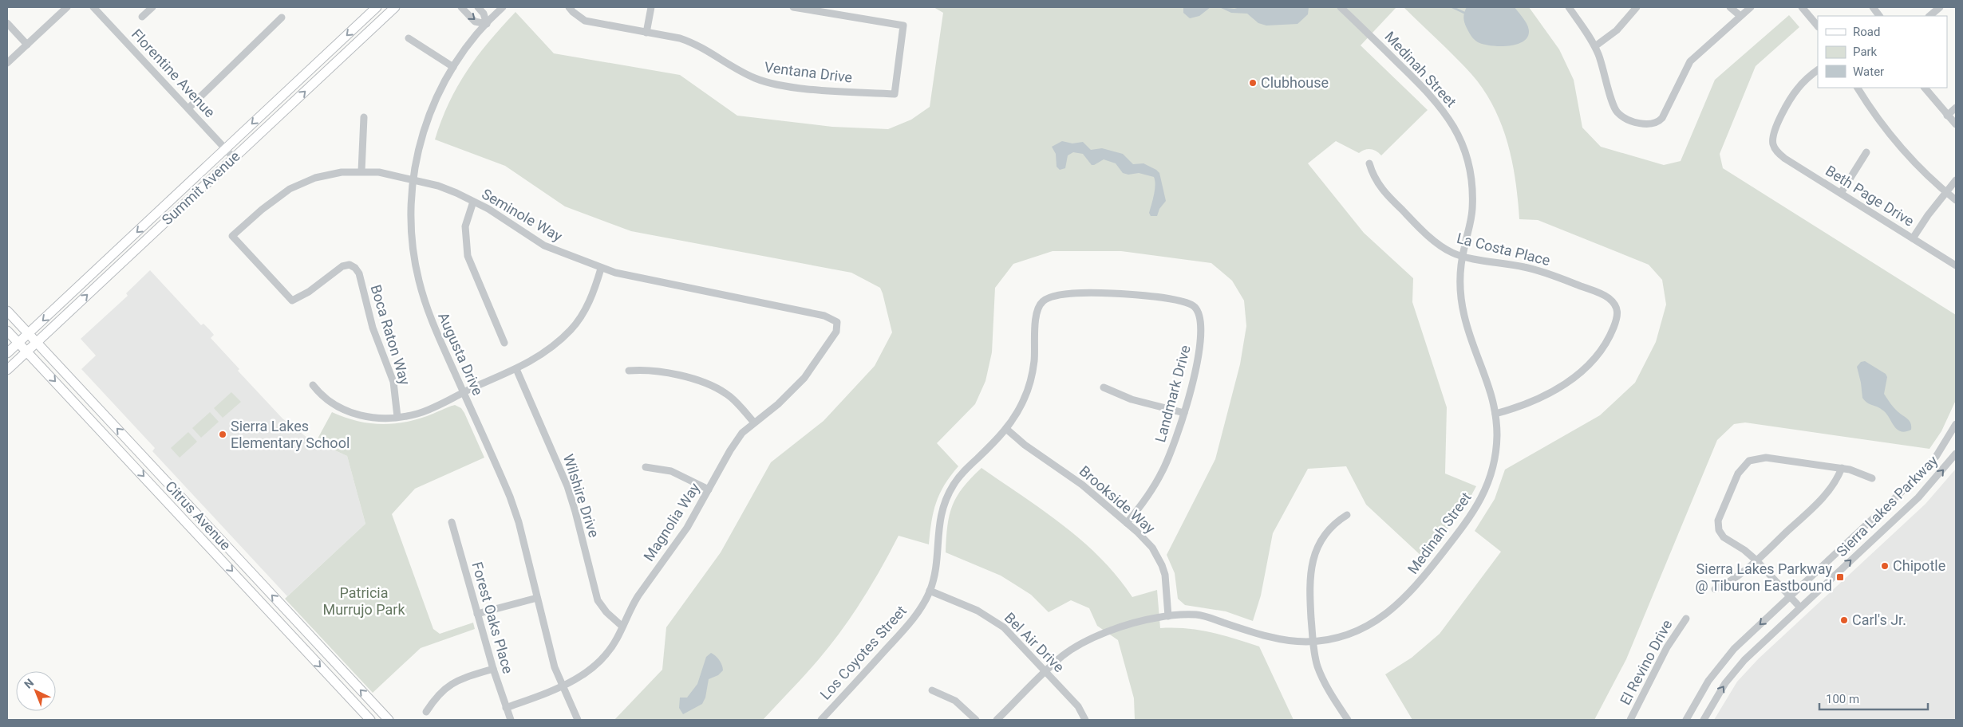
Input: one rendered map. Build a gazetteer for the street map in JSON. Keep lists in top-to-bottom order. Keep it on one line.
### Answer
{"streets":{"main road":["Summit Avenue","Citrus Avenue"],"street":["Medinah Street","Ventana Drive","Florentine Avenue","Beth Page Drive","Seminole Way","La Costa Place","Boca Raton Way","Augusta Drive","Landmark Drive","Wilshire Drive","Brookside Way","Sierra Lakes Parkway","Magnolia Way","Forest Oaks Place","Bel Air Drive","Los Coyotes Street","El Revino Drive"]},"crossings":[["Medinah Street","La Costa Place"],["Medinah Street","Brookside Way"],["Medinah Street","Bel Air Drive"],["Florentine Avenue","Summit Avenue"],["Summit Avenue","Citrus Avenue"],["Seminole Way","Boca Raton Way"],["Seminole Way","Augusta Drive"],["Seminole Way","Magnolia Way"],["Augusta Drive","Magnolia Way"],["Landmark Drive","Brookside Way"],["Landmark Drive","Los Coyotes Street"],["Wilshire Drive","Magnolia Way"],["Brookside Way","Los Coyotes Street"],["Magnolia Way","Forest Oaks Place"],["Bel Air Drive","Los Coyotes Street"]],"parks":["Patricia Murrujo Park"],"places":{"other":["Clubhouse","Sierra Lakes Elementary School","Chipotle","Carl's Jr."],"transit":["Sierra Lakes Parkway @ Tiburon Eastbound"]},"legend":["Road","Park","Water"],"scale_bar":"100 m","north":"top left"}
